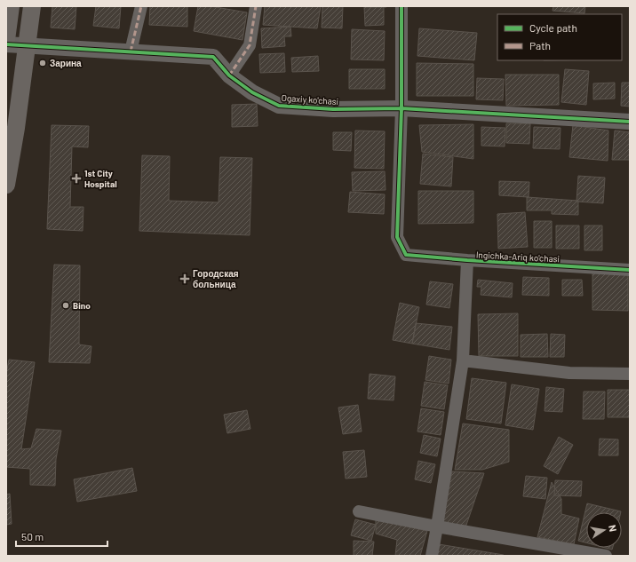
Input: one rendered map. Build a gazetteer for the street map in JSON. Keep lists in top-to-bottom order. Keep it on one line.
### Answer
{"streets":{"street":["Ogaxiy ko'chasi","Ingichka-Ariq ko'chasi"]},"crossings":[["Ogaxiy ko'chasi","Ingichka-Ariq ko'chasi"]],"places":{"other":["Зарина","Bino"],"health":["1st City Hospital","Городская больница"]},"legend":["Cycle path","Path"],"scale_bar":"50 m","north":"right"}
